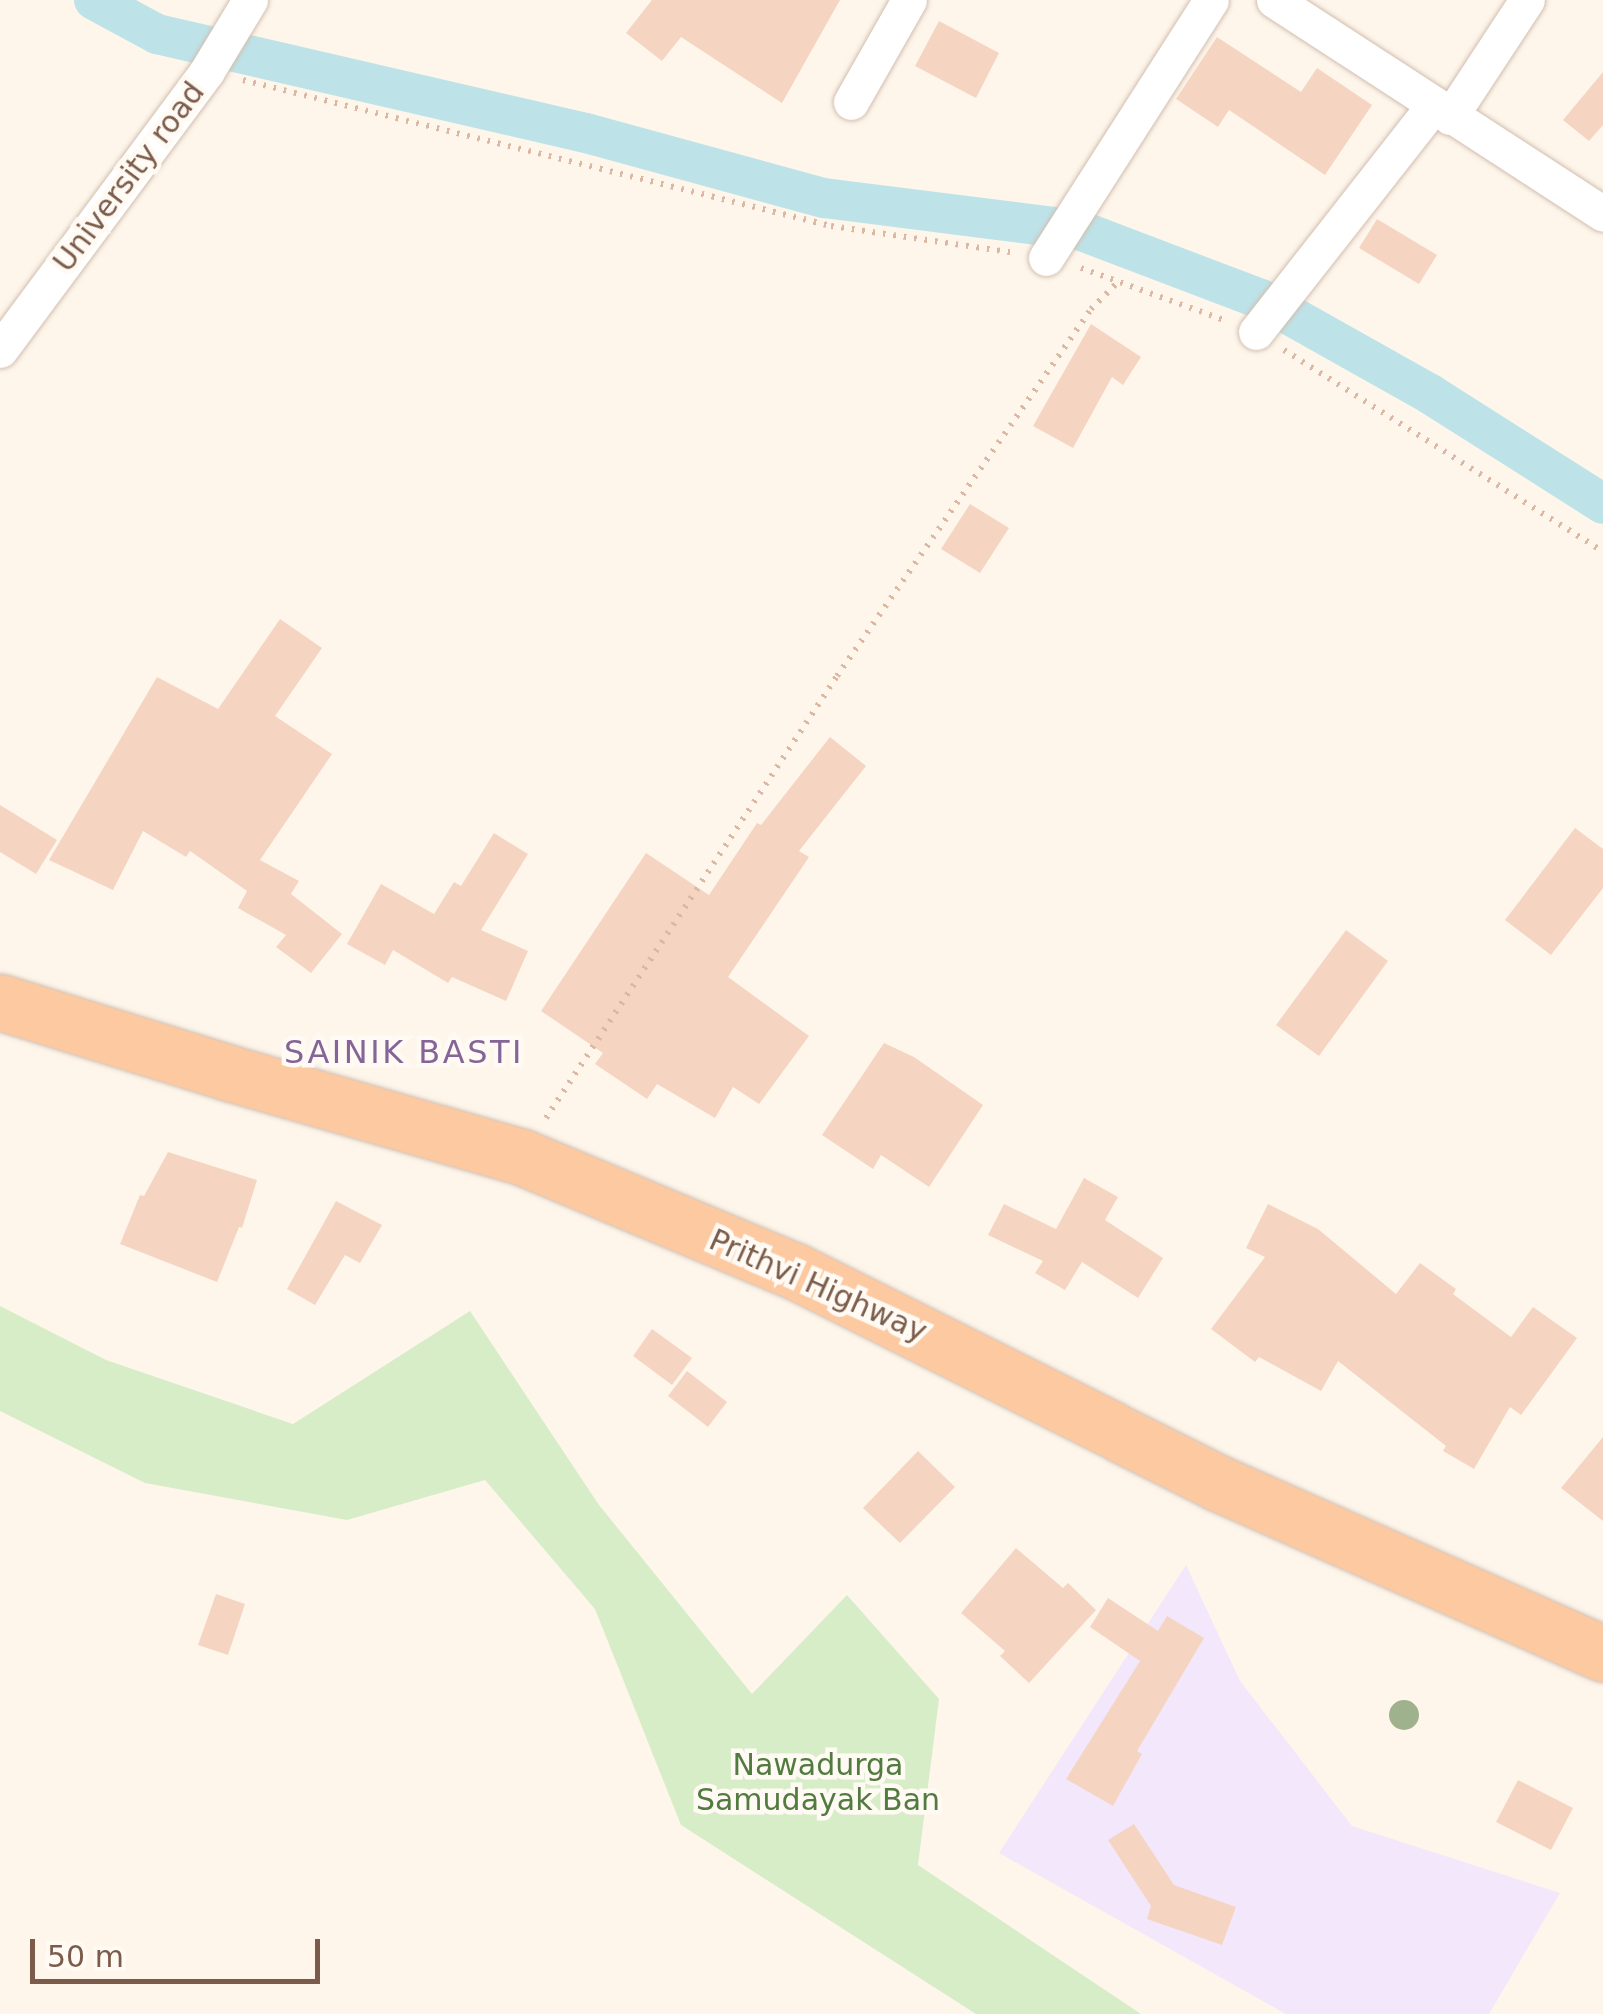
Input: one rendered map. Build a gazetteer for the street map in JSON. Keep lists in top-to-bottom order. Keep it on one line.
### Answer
{"streets":{"highway":["Prithvi Highway"],"street":["University road"]},"districts":["SAINIK BASTI"],"parks":["Nawadurga Samudayak Ban"],"scale_bar":"50 m"}
